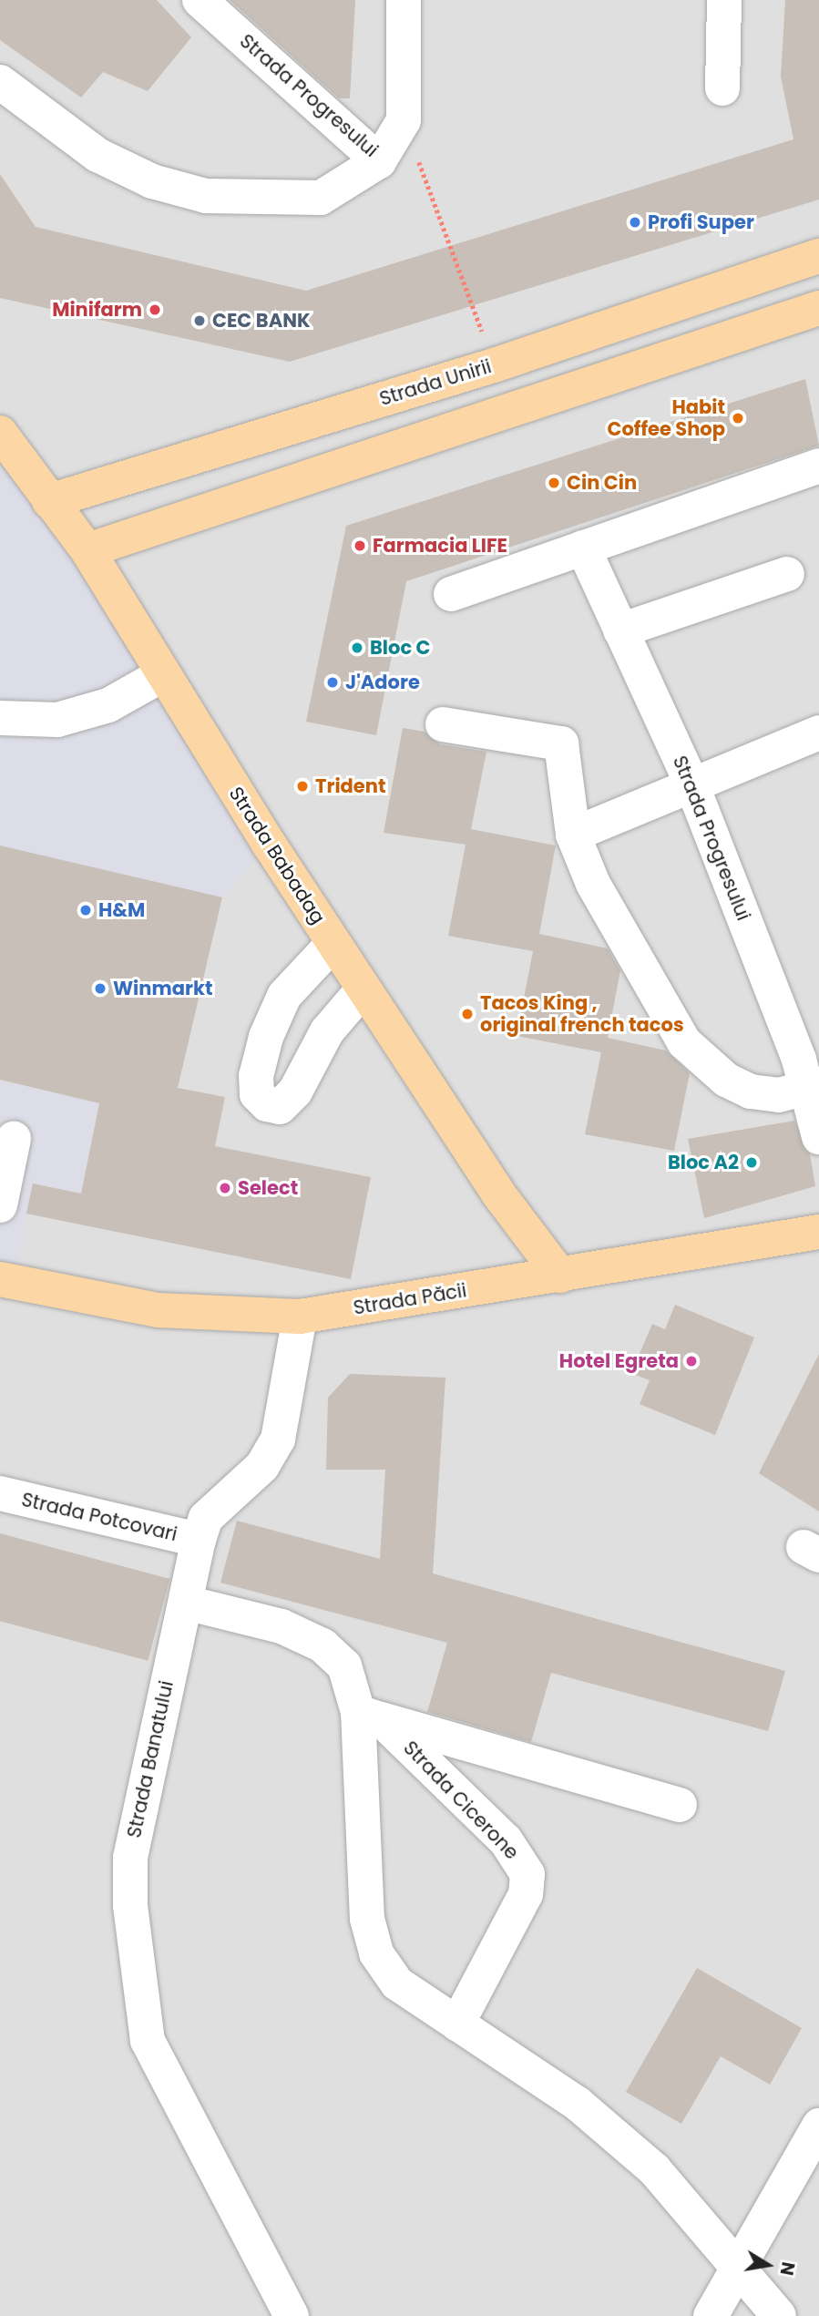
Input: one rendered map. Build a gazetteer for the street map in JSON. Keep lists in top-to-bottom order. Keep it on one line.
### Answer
{"streets":{"main road":["Strada Unirii","Strada Babadag","Strada Păcii"],"street":["Strada Progresului","Strada Potcovari","Strada Banatului","Strada Cicerone"]},"crossings":[["Strada Unirii","Strada Babadag"],["Strada Babadag","Strada Păcii"],["Strada Păcii","Strada Banatului"],["Strada Potcovari","Strada Banatului"]],"places":["Profi Super","Minifarm","CEC BANK","Habit Coffee Shop","Cin Cin","Farmacia LIFE","Bloc C","J'Adore","Trident","H&M","Winmarkt","Tacos King , original french tacos","Bloc A2","Select","Hotel Egreta"],"north":"right"}
